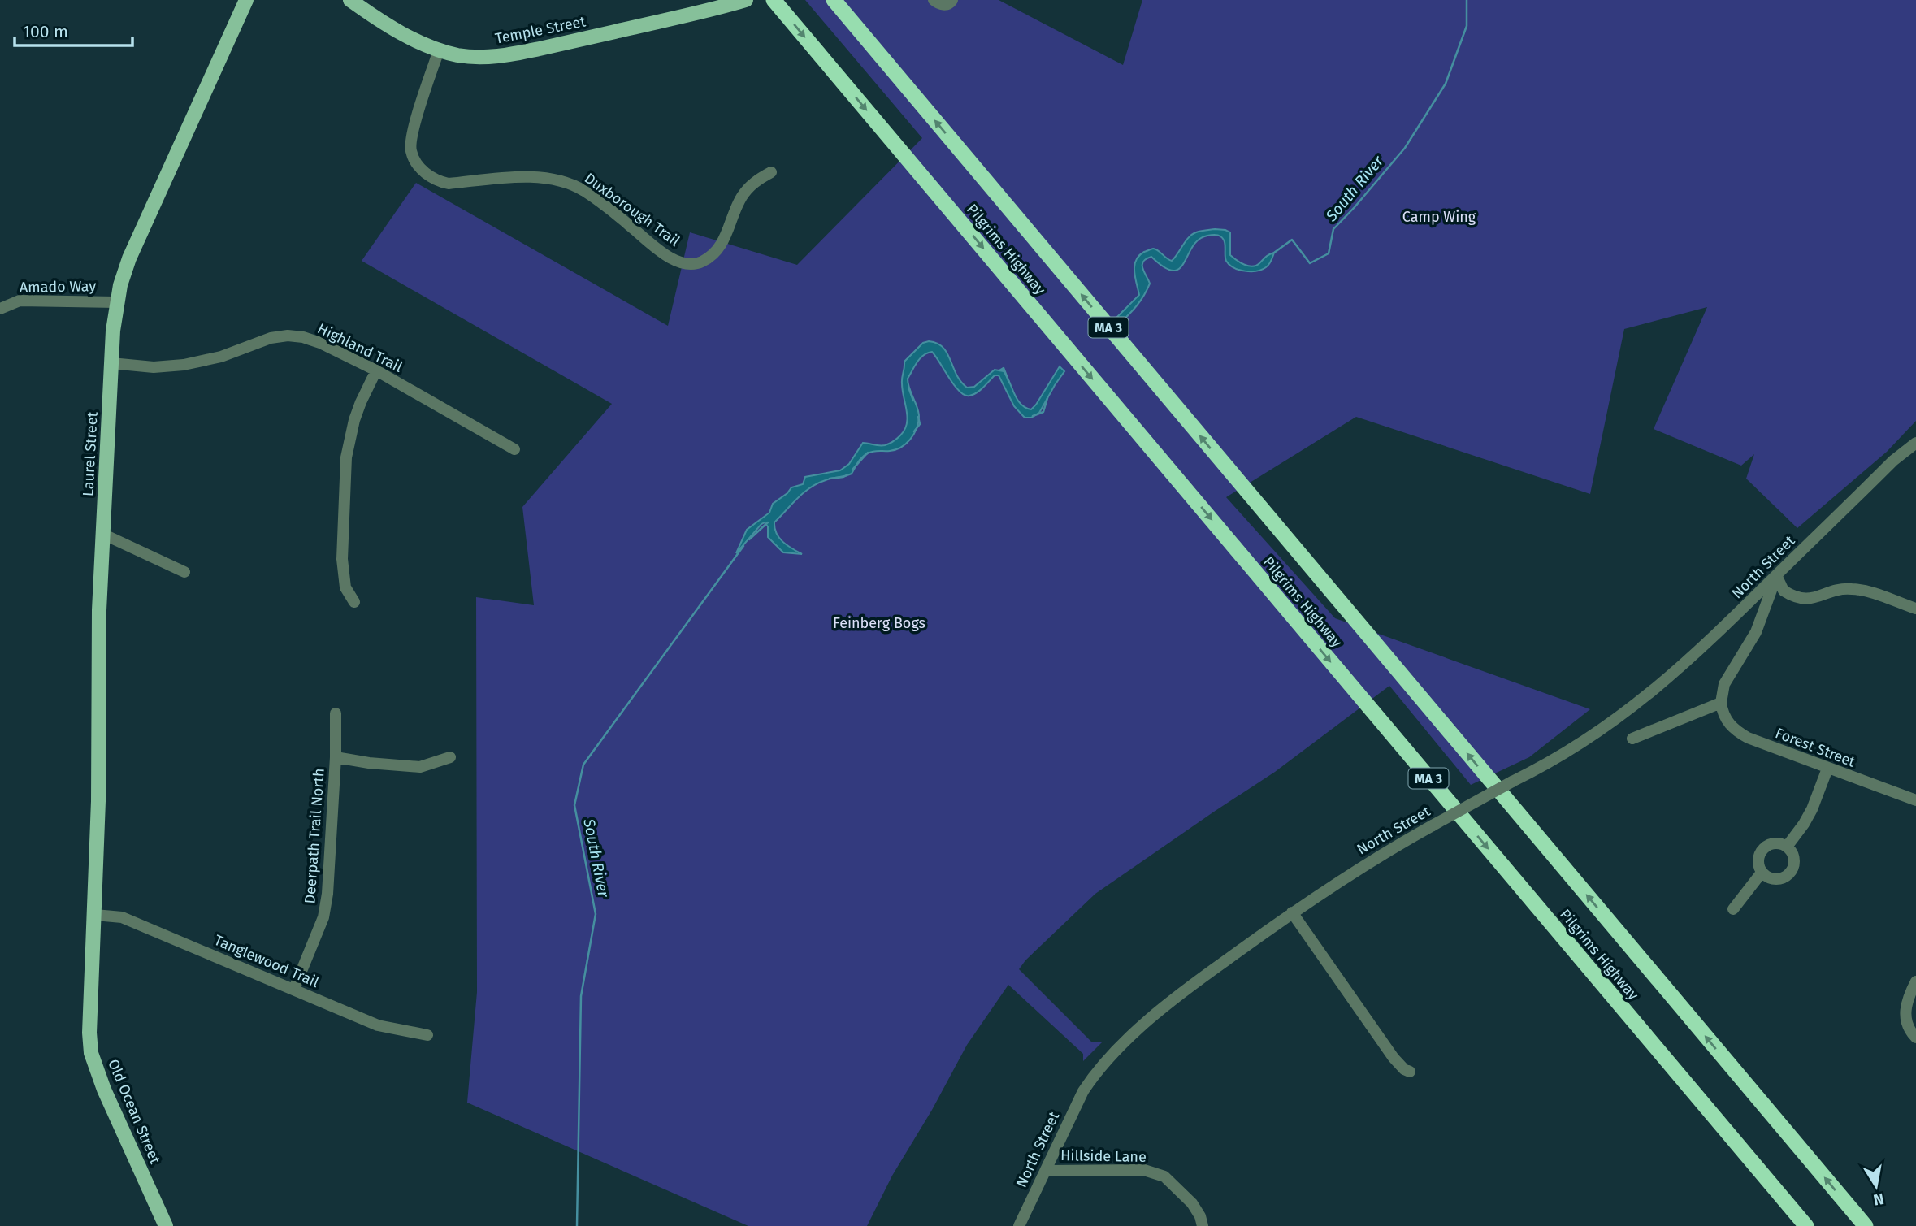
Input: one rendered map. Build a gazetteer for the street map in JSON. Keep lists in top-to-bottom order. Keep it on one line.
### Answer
{"streets":{"highway":["Pilgrims Highway","MA 3"],"main road":["Temple Street","Laurel Street","Old Ocean Street"],"street":["Duxborough Trail","Amado Way","Highland Trail","North Street","Forest Street","Deerpath Trail North","Tanglewood Trail","Hillside Lane"]},"crossings":[["Temple Street","Duxborough Trail"],["Amado Way","Laurel Street"],["Highland Trail","Laurel Street"],["Laurel Street","Tanglewood Trail"],["Laurel Street","Old Ocean Street"],["North Street","Hillside Lane"],["Deerpath Trail North","Tanglewood Trail"]],"water":["South River"],"parks":["Camp Wing","Feinberg Bogs"],"scale_bar":"100 m","north":"bottom"}
